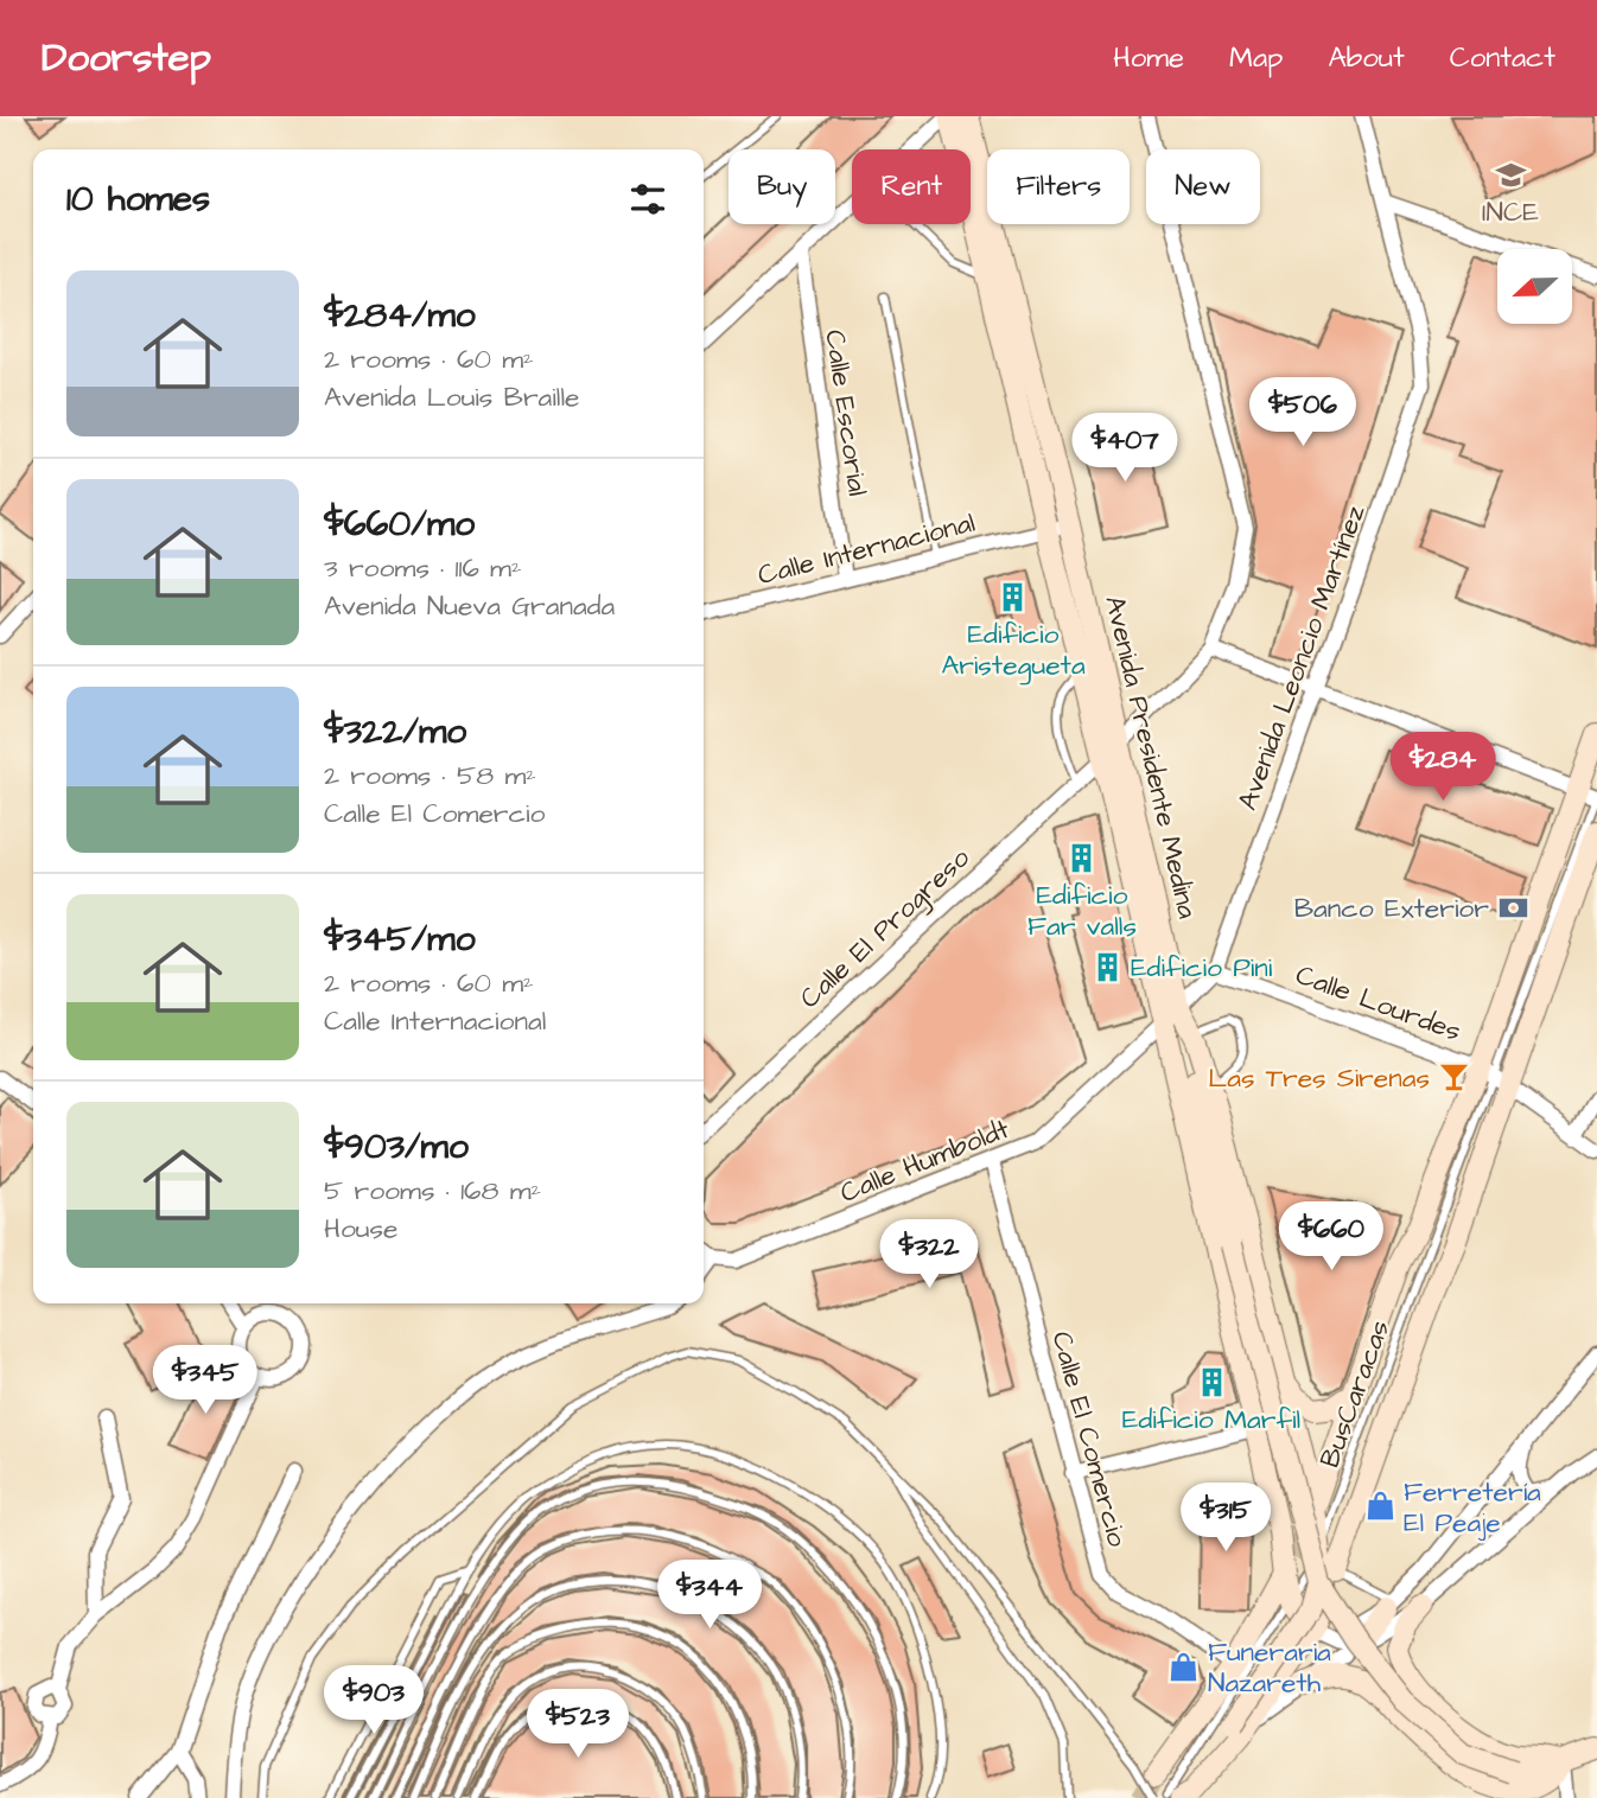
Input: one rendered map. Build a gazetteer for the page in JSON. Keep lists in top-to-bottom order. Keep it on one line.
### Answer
{"streets":{"street":["Calle Escorial","Calle Internacional","Avenida Leoncio Martínez","Avenida Presidente Medina","Calle El Progreso","Calle Lourdes","Calle Humboldt","Calle El Comercio"],"lane":["BusCaracas"]},"crossings":[["Calle Escorial","Calle Internacional"],["Calle Internacional","Avenida Presidente Medina"],["Avenida Leoncio Martínez","Avenida Presidente Medina"],["Avenida Leoncio Martínez","Calle Lourdes"],["Avenida Leoncio Martínez","Calle Humboldt"],["Avenida Presidente Medina","Calle El Progreso"],["Avenida Presidente Medina","Calle Humboldt"],["Avenida Presidente Medina","BusCaracas"],["Calle Lourdes","BusCaracas"],["Calle Humboldt","Calle El Comercio"]],"places":{"school or university":["INCE"],"building":["Edificio Aristegueta","Edificio Far valls","Edificio Pini","Edificio Marfil"],"bank":["Banco Exterior"],"bar":["Las Tres Sirenas"],"shop":["Ferretería El Peaje","Funeraria Nazareth"]},"north":"left","page":{"header":"Doorstep","nav":["Home","Map","About","Contact"],"chip":["Buy","Rent","Filters","New"],"heading":"10 homes","list":[{"name":"$284/mo","note":"2 rooms · 60 m² · Avenida Louis Braille"},{"name":"$660/mo","note":"3 rooms · 116 m² · Avenida Nueva Granada"},{"name":"$322/mo","note":"2 rooms · 58 m² · Calle El Comercio"},{"name":"$345/mo","note":"2 rooms · 60 m² · Calle Internacional"},{"name":"$903/mo","note":"5 rooms · 168 m² · House"}],"price":["$506","$407","$284","$660","$322","$345","$315","$344","$903","$523"]}}
